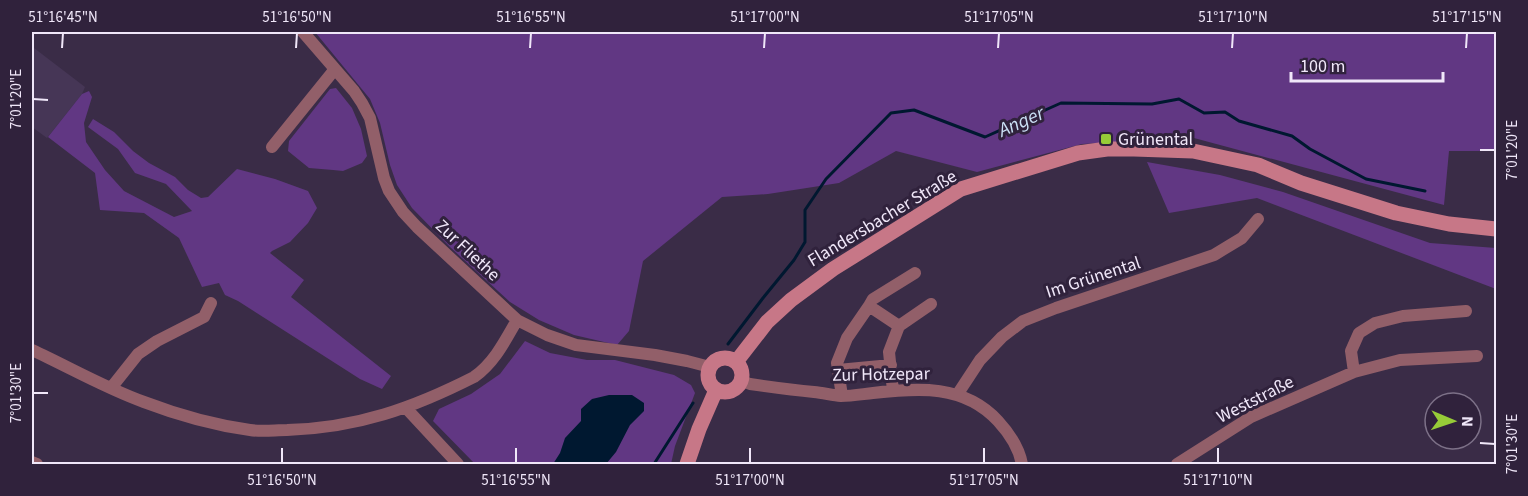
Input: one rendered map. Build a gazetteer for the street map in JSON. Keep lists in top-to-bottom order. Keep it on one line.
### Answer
{"streets":{"street":["Flandersbacher Straße","Zur Fliethe","Im Grünental","Zur Hotzepar","Weststraße"]},"crossings":[["Flandersbacher Straße","Zur Fliethe"],["Flandersbacher Straße","Zur Hotzepar"],["Zur Fliethe","Zur Hotzepar"],["Im Grünental","Zur Hotzepar"]],"water":["Anger"],"places":{"transit":["Grünental"]},"scale_bar":"100 m","north":"right","coordinates":["51°16'45\"N","51°16'50\"N","51°16'55\"N","51°17'00\"N","51°17'05\"N","51°17'10\"N","51°17'15\"N","7°01'20\"E","7°01'30\"E"]}
